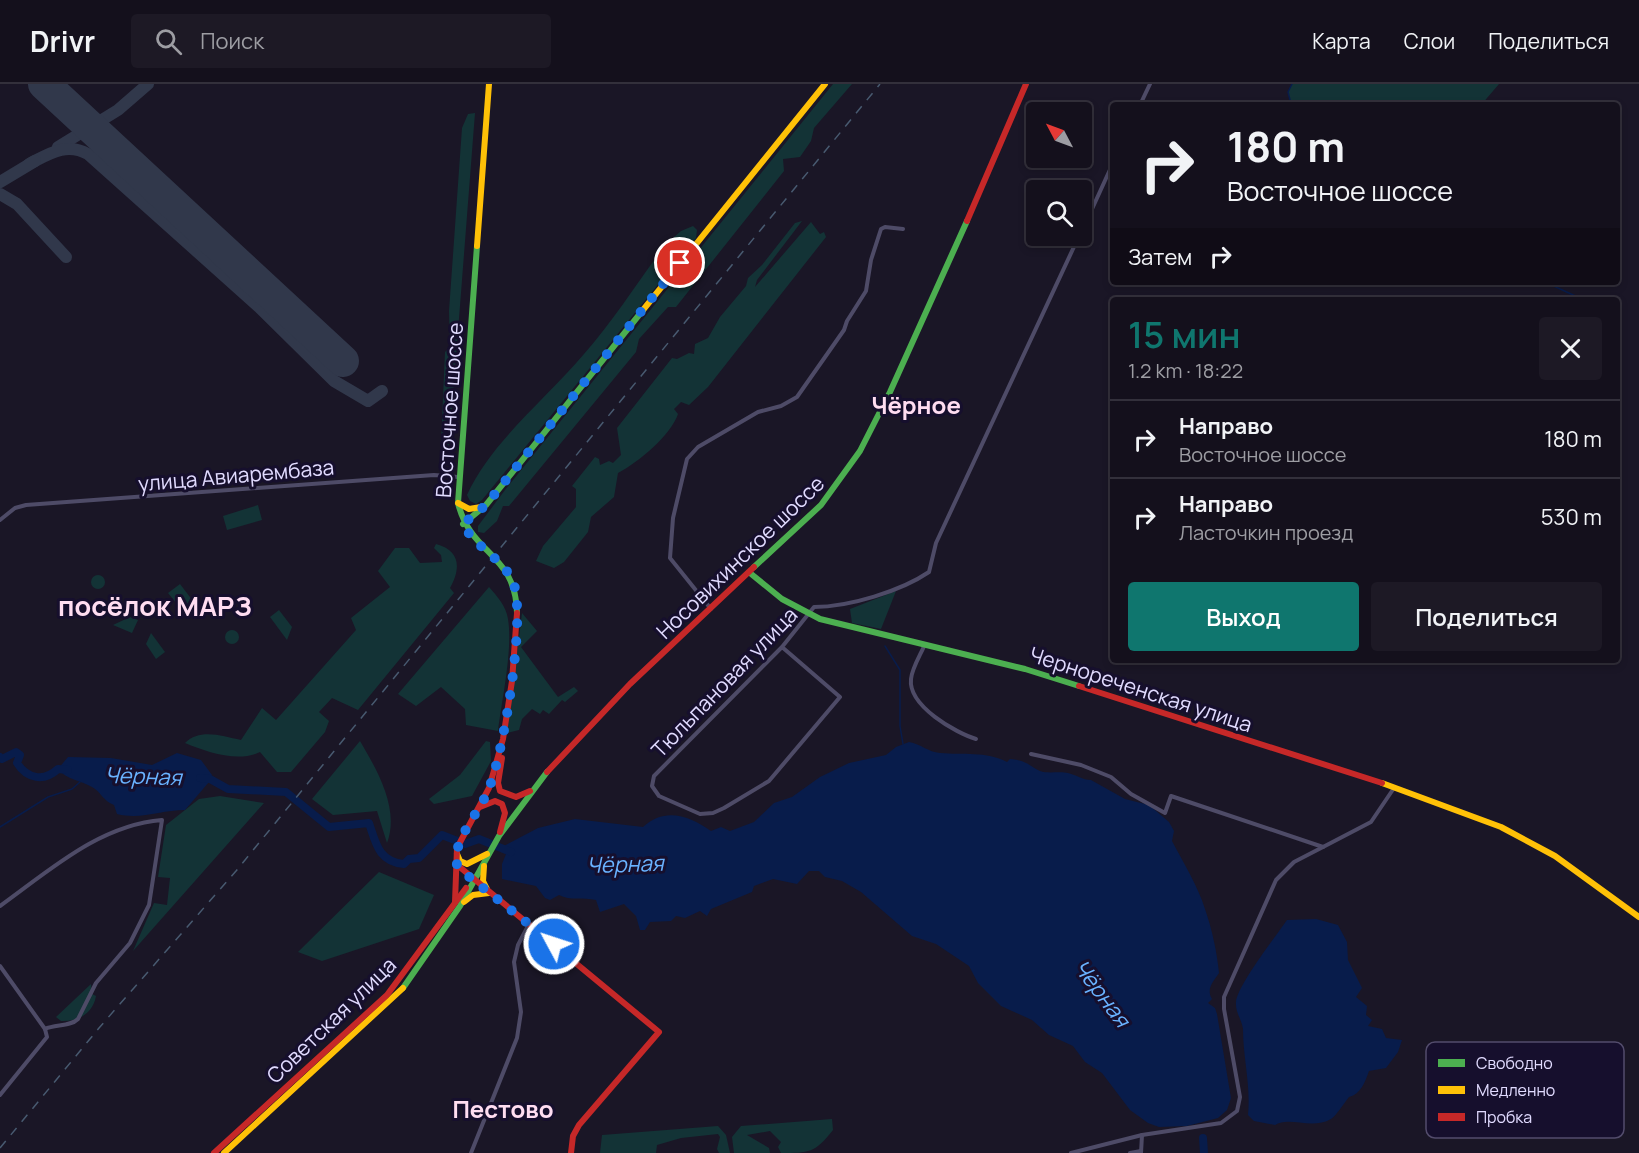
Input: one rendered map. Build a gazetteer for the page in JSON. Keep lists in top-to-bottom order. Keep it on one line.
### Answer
{"streets":{"main road":["Восточное шоссе","Носовихинское шоссе","Чернореченская улица","Советская улица"],"street":["улица Авиарембаза","Тюльпановая улица"]},"crossings":[["Восточное шоссе","улица Авиарембаза"],["Восточное шоссе","Советская улица"],["Носовихинское шоссе","Чернореченская улица"],["Носовихинское шоссе","Советская улица"],["Тюльпановая улица","Чернореченская улица"]],"districts":["Чёрное","посёлок МАРЗ","Пестово"],"water":["Чёрная"],"legend":["Свободно","Медленно","Пробка"],"north":"top left","page":{"header":"Drivr","search":"Поиск","nav":["Карта","Слои","Поделиться"],"turn":["180 m","Восточное шоссе"],"then":"Затем","heading":["15 мин","1.2 km · 18:22"],"list":[{"name":"Направо","note":"Восточное шоссе","value":"180 m"},{"name":"Направо","note":"Ласточкин проезд","value":"530 m"}],"buttons":["Выход","Поделиться"]}}
